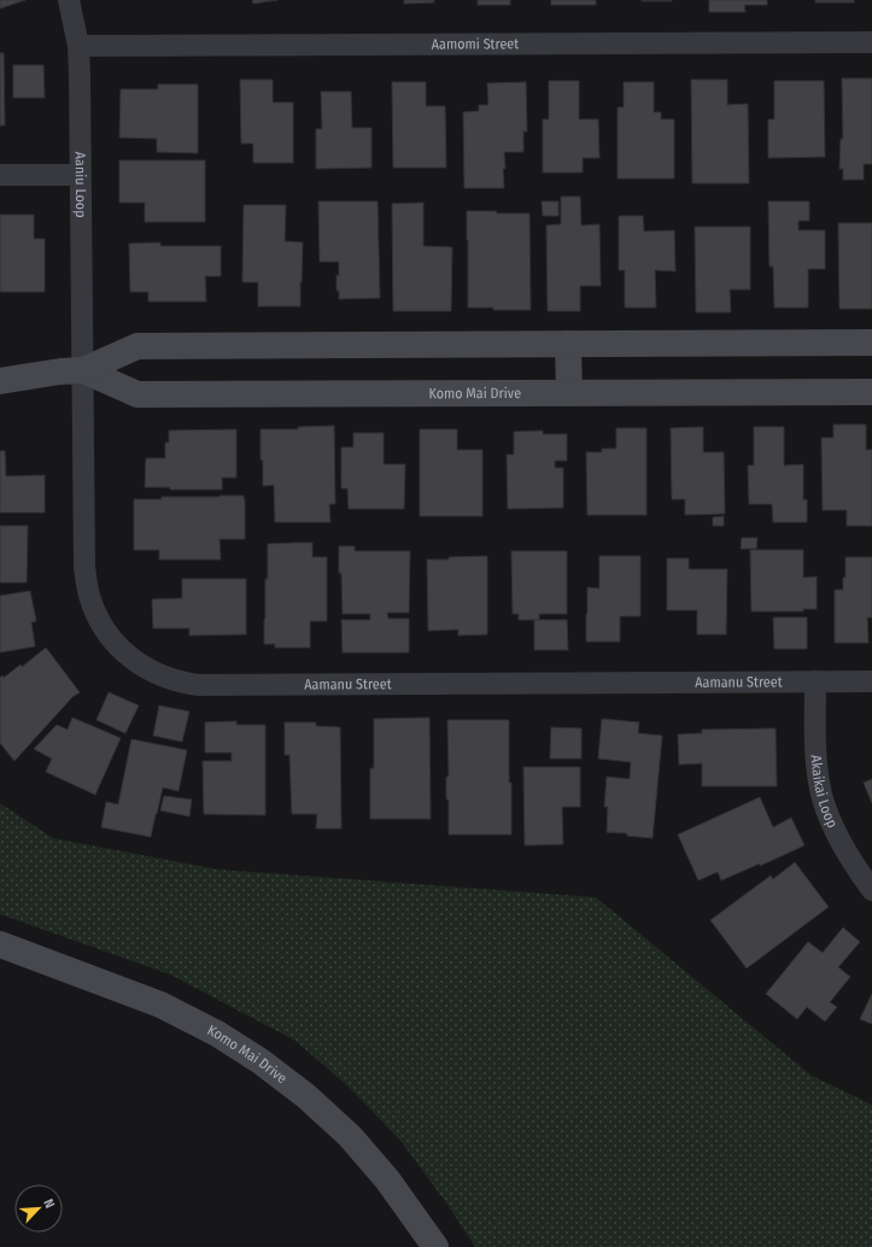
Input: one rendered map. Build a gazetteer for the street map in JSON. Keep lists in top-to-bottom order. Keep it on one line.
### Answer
{"streets":{"main road":["Komo Mai Drive"],"street":["Aamomi Street","Aaniu Loop","Aamanu Street","Akaikai Loop"]},"crossings":[["Aamomi Street","Aaniu Loop"],["Aaniu Loop","Komo Mai Drive"],["Aaniu Loop","Aamanu Street"],["Komo Mai Drive","Aamanu Street"],["Aamanu Street","Akaikai Loop"]],"north":"top right"}
